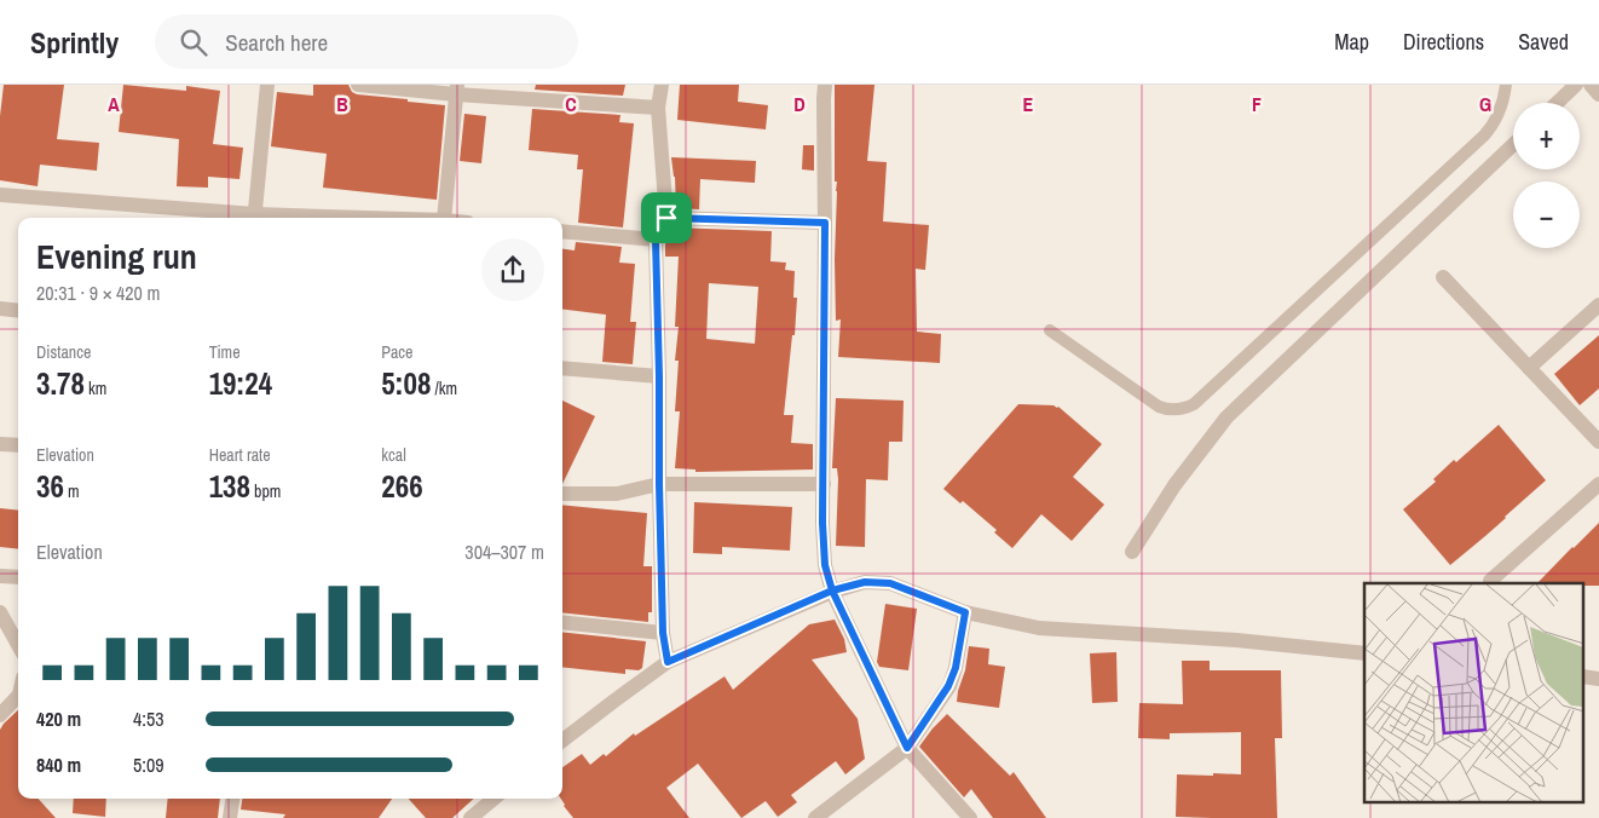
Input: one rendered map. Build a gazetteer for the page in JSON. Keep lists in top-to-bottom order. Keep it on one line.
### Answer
{"page":{"header":"Sprintly","search":"Search here","nav":["Map","Directions","Saved"],"map_buttons":["+","−"],"heading":["Evening run","20:31 · 9 × 420 m"],"stats":[["Distance","3.78 km"],["Time","19:24"],["Pace","5:08 /km"],["Elevation","36 m"],["Heart rate","138 bpm"],["kcal","266"]],"chart":["Elevation","304–307 m"],"list":[{"name":"420 m","note":"4:53"},{"name":"840 m","note":"5:09"}]},"grid":{"columns":["A","B","C","D","E","F","G"]}}
